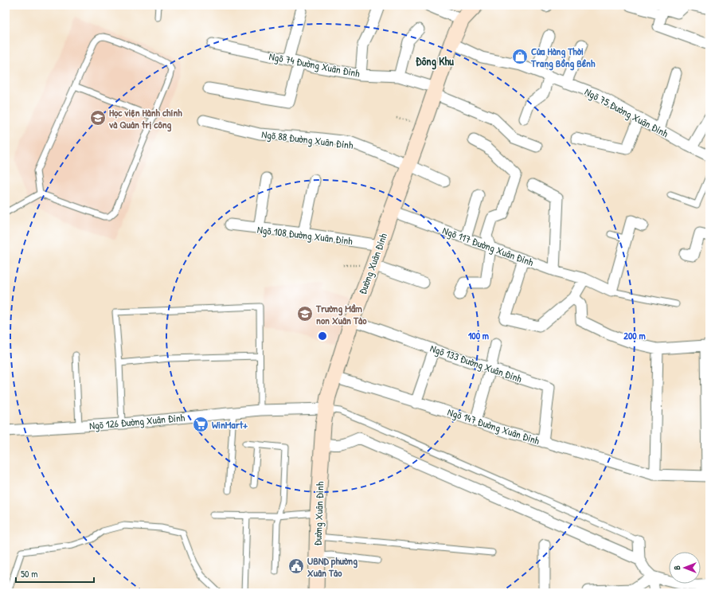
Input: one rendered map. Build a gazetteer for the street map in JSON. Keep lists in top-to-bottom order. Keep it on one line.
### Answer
{"streets":{"street":["Ngõ 74 Đường Xuân Đỉnh","Ngõ 75 Đường Xuân Đỉnh","Ngõ 88 Đường Xuân Đỉnh","Ngõ 108 Đường Xuân Đỉnh","Ngõ 117 Đường Xuân Đỉnh","Đường Xuân Đỉnh","Ngõ 133 Đường Xuân Đỉnh","Ngõ 126 Đường Xuân Đỉnh","Ngõ 147 Đường Xuân Đỉnh"]},"crossings":[["Ngõ 74 Đường Xuân Đỉnh","Đường Xuân Đỉnh"],["Ngõ 75 Đường Xuân Đỉnh","Đường Xuân Đỉnh"],["Ngõ 88 Đường Xuân Đỉnh","Đường Xuân Đỉnh"],["Ngõ 108 Đường Xuân Đỉnh","Đường Xuân Đỉnh"],["Ngõ 117 Đường Xuân Đỉnh","Đường Xuân Đỉnh"],["Đường Xuân Đỉnh","Ngõ 133 Đường Xuân Đỉnh"],["Đường Xuân Đỉnh","Ngõ 126 Đường Xuân Đỉnh"],["Đường Xuân Đỉnh","Ngõ 147 Đường Xuân Đỉnh"],["Ngõ 133 Đường Xuân Đỉnh","Ngõ 147 Đường Xuân Đỉnh"]],"districts":["Đông Khu"],"places":{"shop":["Cửa Hàng Thời Trang Bồng Bềnh"],"school or university":["Học viện Hành chính và Quản trị công","Trường Mầm non Xuân Tảo"],"supermarket":["WinMart+"],"public building":["UBND phường Xuân Tảo"]},"scale_bar":"50 m","north":"left","rings":["100 m","200 m"]}
